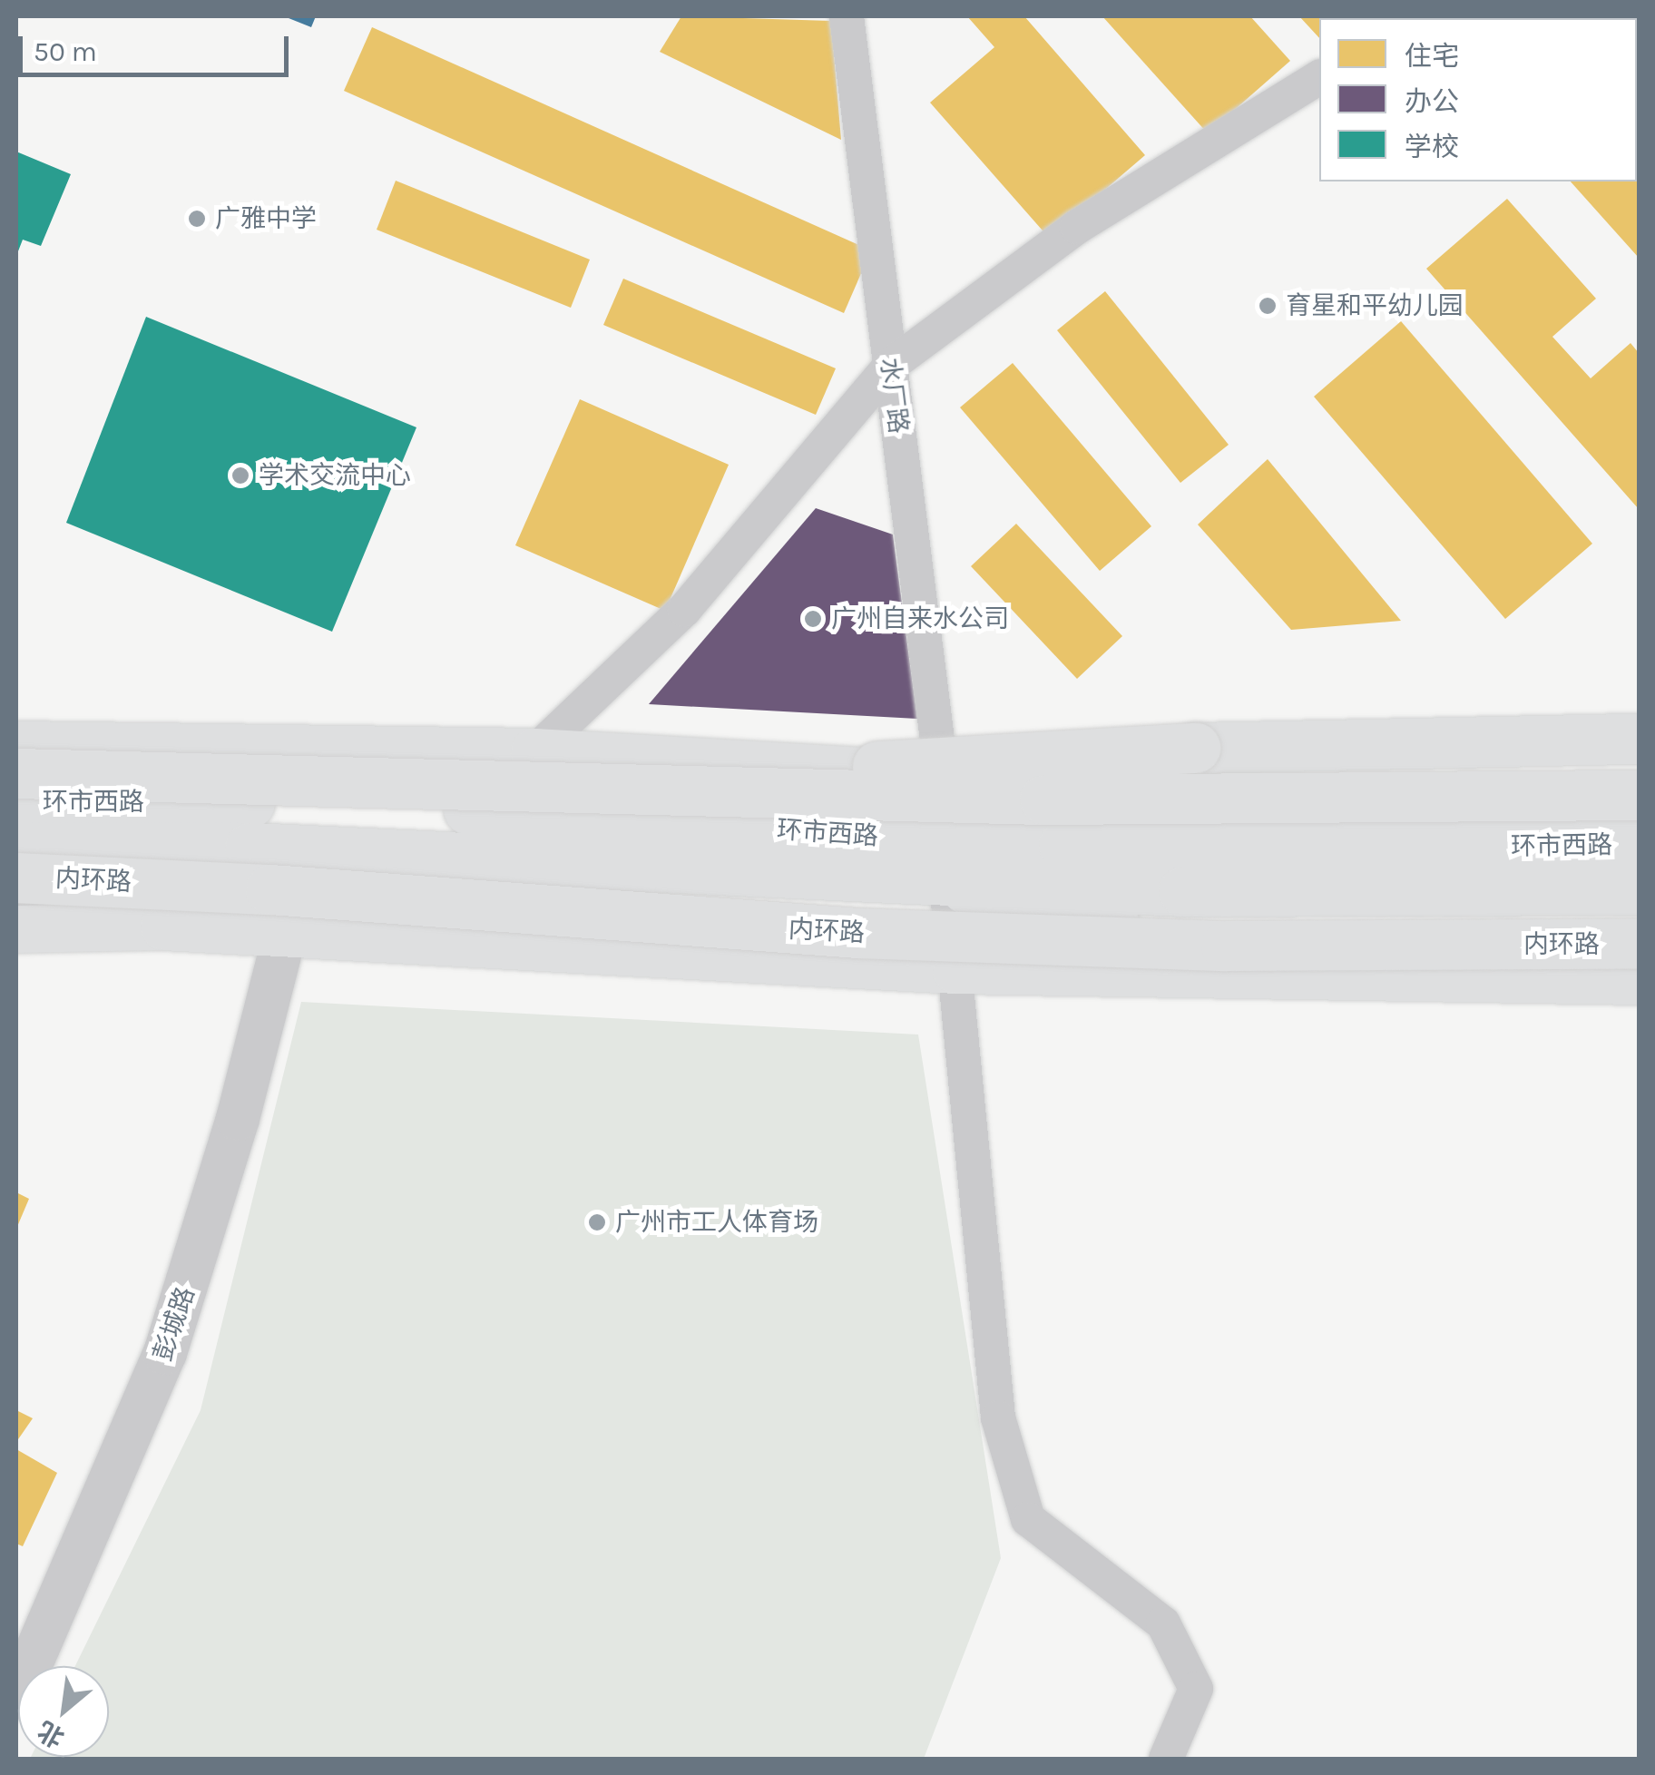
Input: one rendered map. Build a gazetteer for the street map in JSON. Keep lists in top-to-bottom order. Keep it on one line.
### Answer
{"streets":{"main road":["环市西路","内环路"],"street":["水厂路","彭城路"]},"places":["广雅中学","育星和平幼儿园","学术交流中心","广州自来水公司","广州市工人体育场"],"legend":["住宅","办公","学校"],"scale_bar":"50 m","north":"bottom left"}
